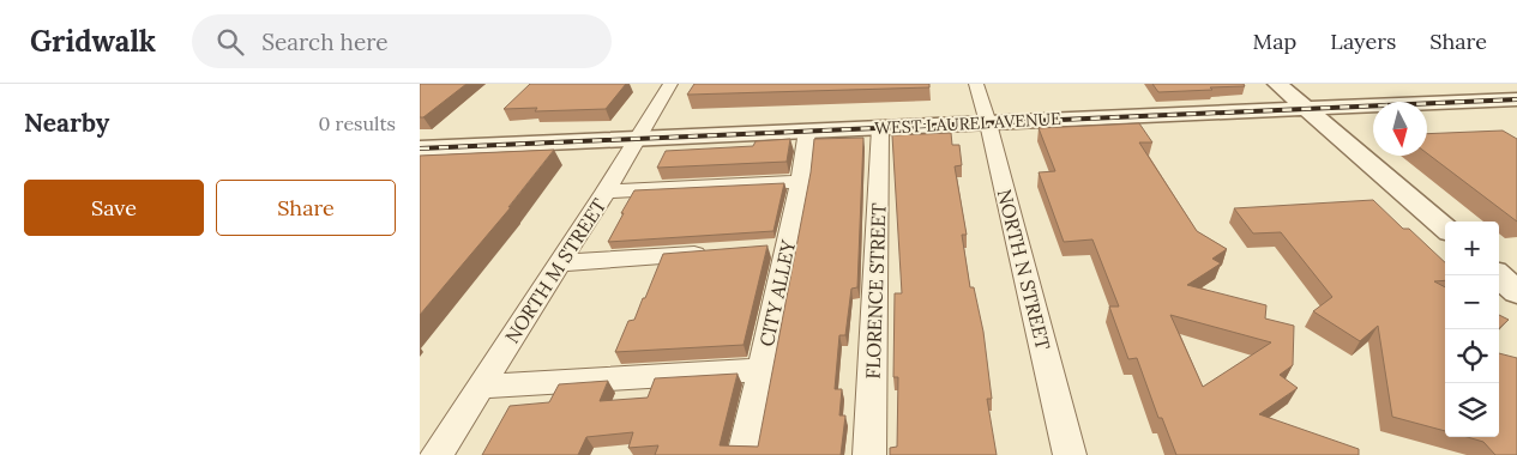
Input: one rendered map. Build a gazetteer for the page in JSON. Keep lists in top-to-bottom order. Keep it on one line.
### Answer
{"streets":{"street":["WEST LAUREL AVENUE","NORTH N STREET","NORTH M STREET","FLORENCE STREET","CITY ALLEY"]},"crossings":[["WEST LAUREL AVENUE","NORTH N STREET"],["WEST LAUREL AVENUE","NORTH M STREET"],["WEST LAUREL AVENUE","FLORENCE STREET"],["WEST LAUREL AVENUE","CITY ALLEY"]],"north":"bottom","page":{"header":"Gridwalk","search":"Search here","nav":["Map","Layers","Share"],"heading":["Nearby","0 results"],"buttons":["Save","Share"],"map_buttons":["+","−"]}}
